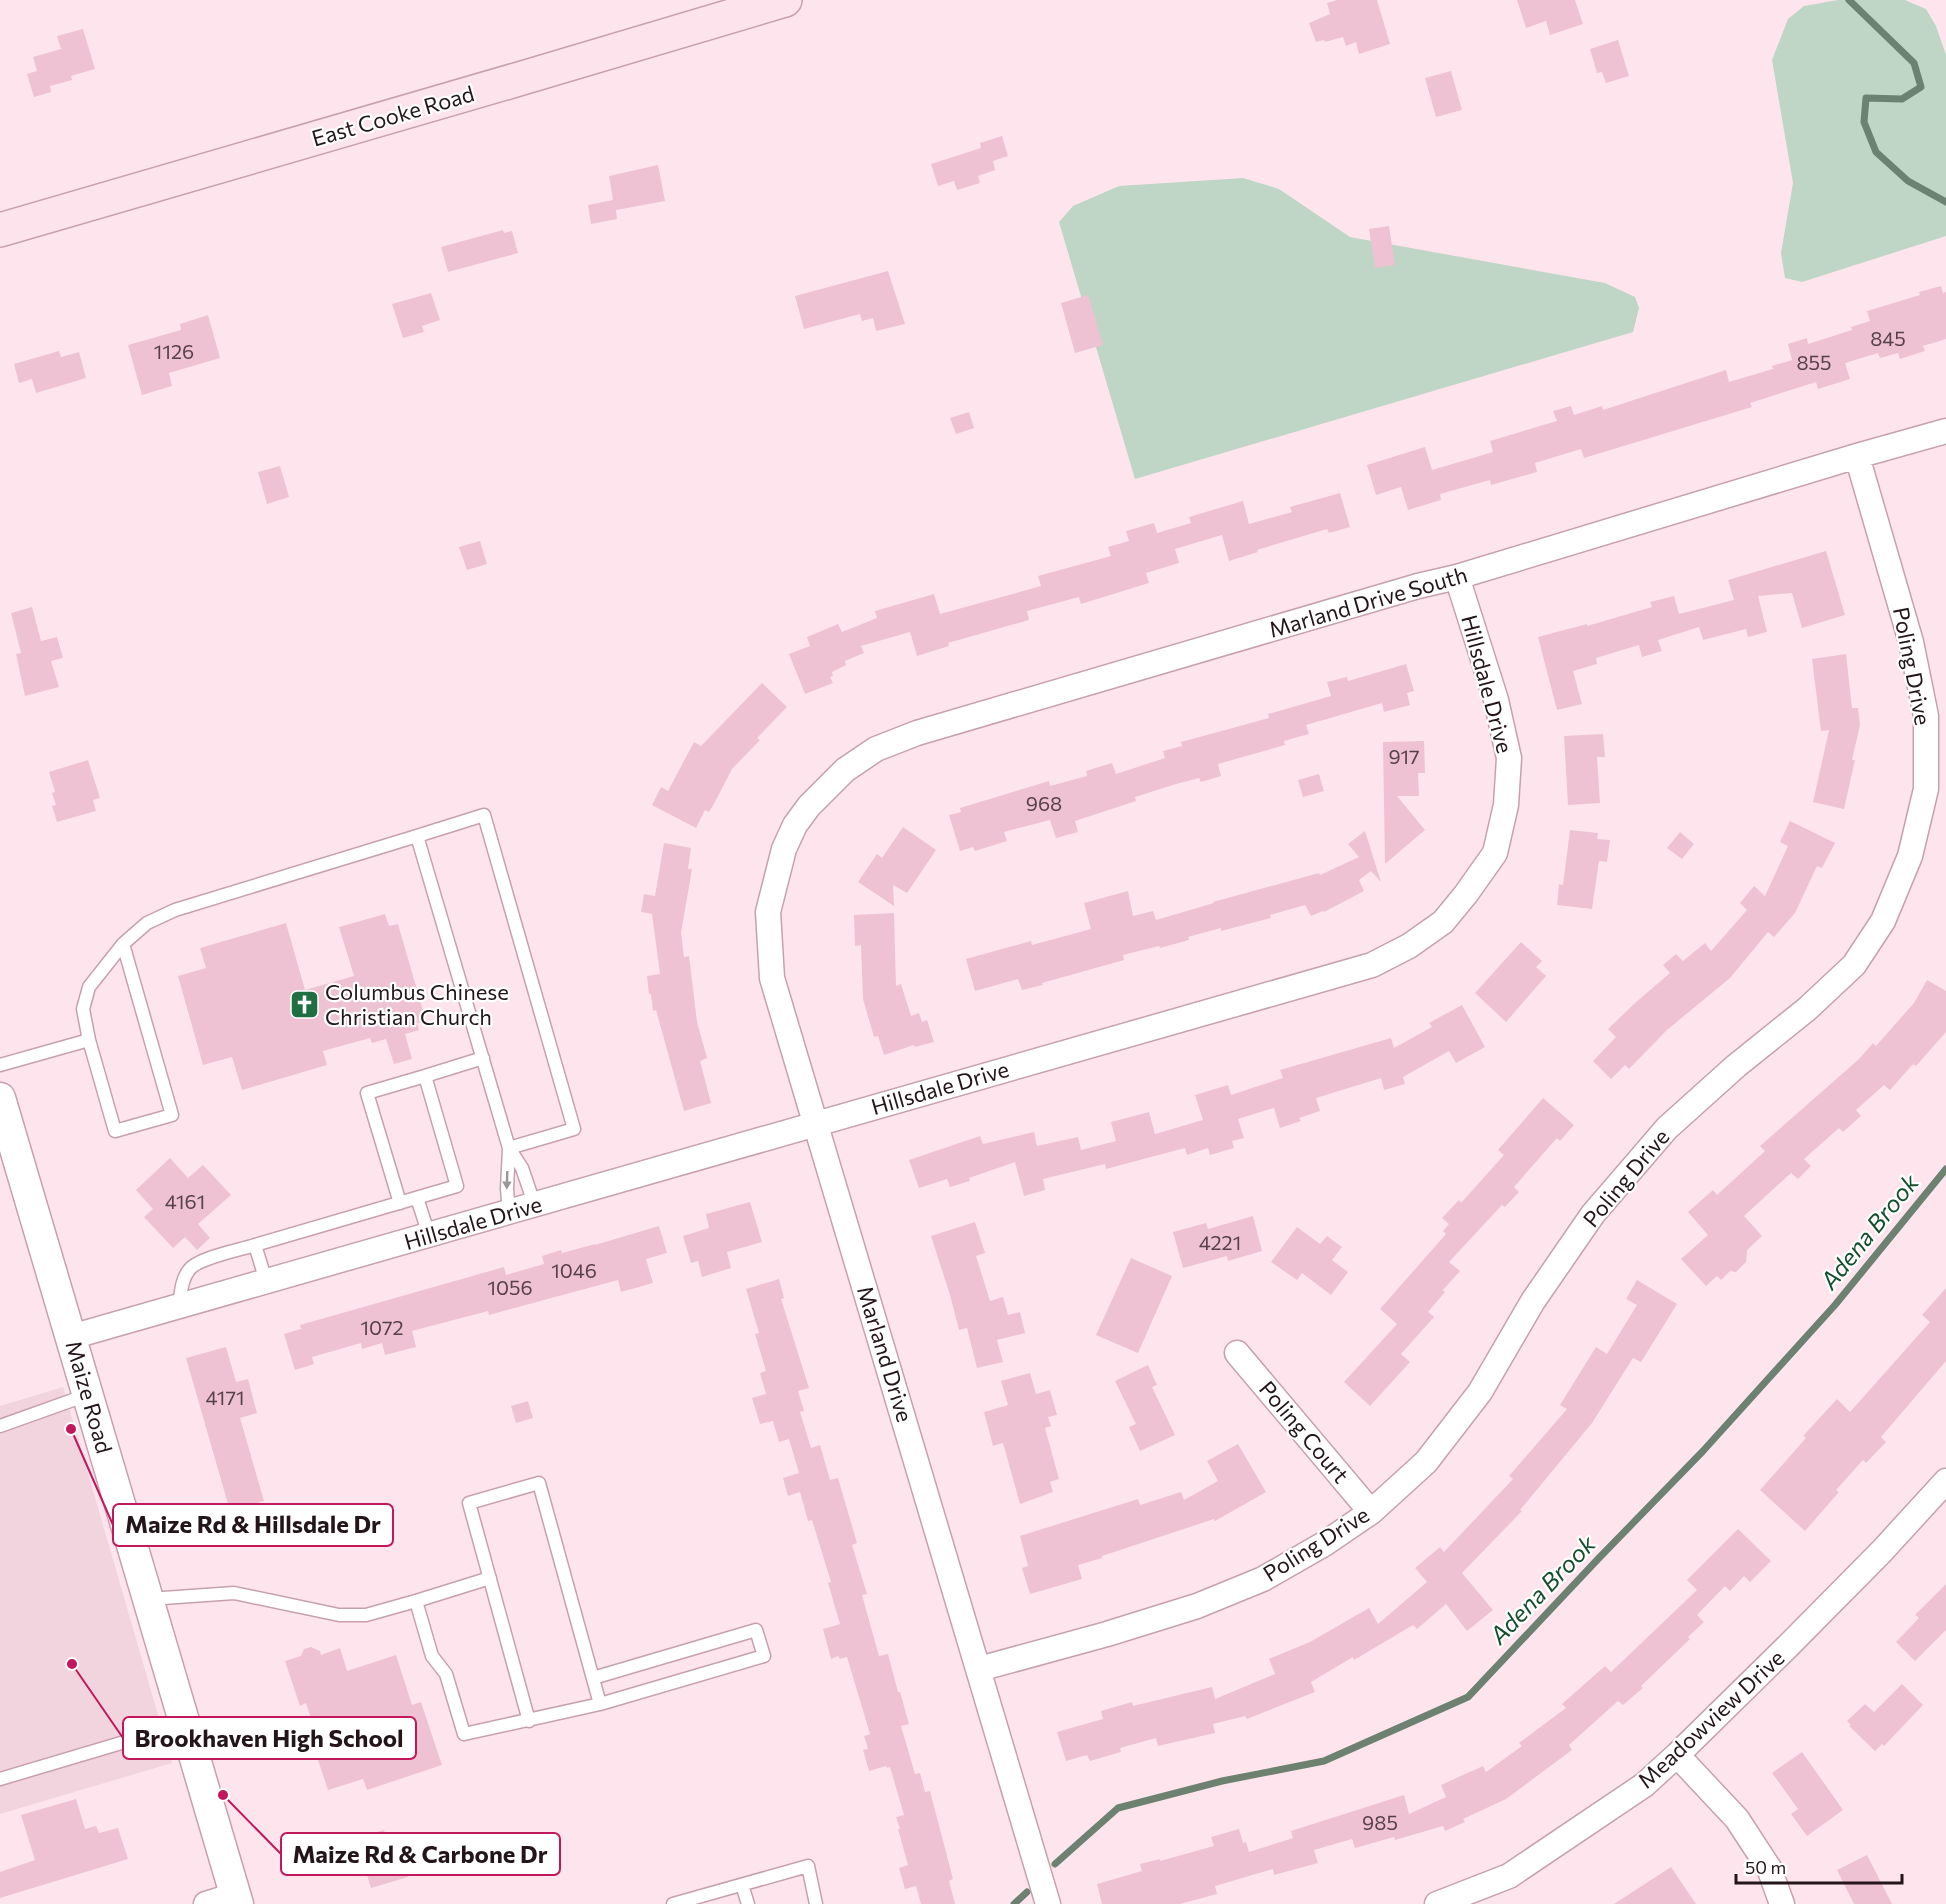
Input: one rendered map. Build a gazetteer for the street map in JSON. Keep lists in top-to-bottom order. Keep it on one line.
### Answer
{"streets":{"main road":["East Cooke Road"],"street":["Marland Drive South","Poling Drive","Hillsdale Drive","Marland Drive","Maize Road","Poling Court","Meadowview Drive"]},"crossings":[["Marland Drive South","Poling Drive"],["Marland Drive South","Hillsdale Drive"],["Marland Drive South","Marland Drive"],["Poling Drive","Marland Drive"],["Poling Drive","Poling Court"],["Hillsdale Drive","Marland Drive"],["Hillsdale Drive","Maize Road"]],"water":["Adena Brook"],"places":{"church":["Columbus Chinese Christian Church"],"other":["Maize Rd & Hillsdale Dr","Brookhaven High School","Maize Rd & Carbone Dr"]},"house_numbers":["845","1126","855","917","968","4161","4221","1046","1056","1072","4171","985"],"scale_bar":"50 m"}
